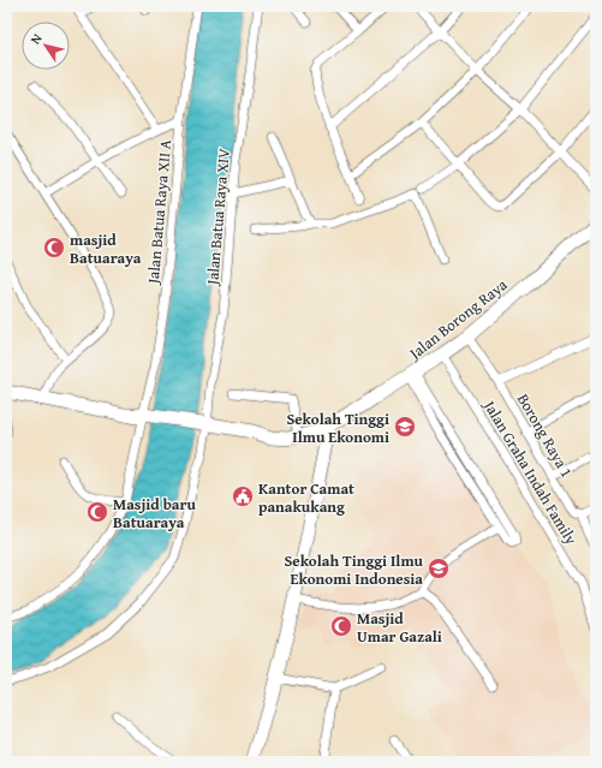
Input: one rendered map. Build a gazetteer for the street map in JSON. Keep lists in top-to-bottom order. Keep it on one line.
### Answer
{"streets":{"main road":["Jalan Borong Raya"],"street":["Jalan Batua Raya XII A","Jalan Batua Raya XIV","Borong Raya 1","Jalan Graha Indah Family"]},"crossings":[["Jalan Borong Raya","Borong Raya 1"],["Jalan Borong Raya","Jalan Graha Indah Family"]],"places":{"mosque":["masjid Batuaraya","Masjid baru Batuaraya","Masjid Umar Gazali"],"school or university":["Sekolah Tinggi Ilmu Ekonomi","Sekolah Tinggi Ilmu Ekonomi Indonesia"],"public building":["Kantor Camat panakukang"]},"north":"top left"}
